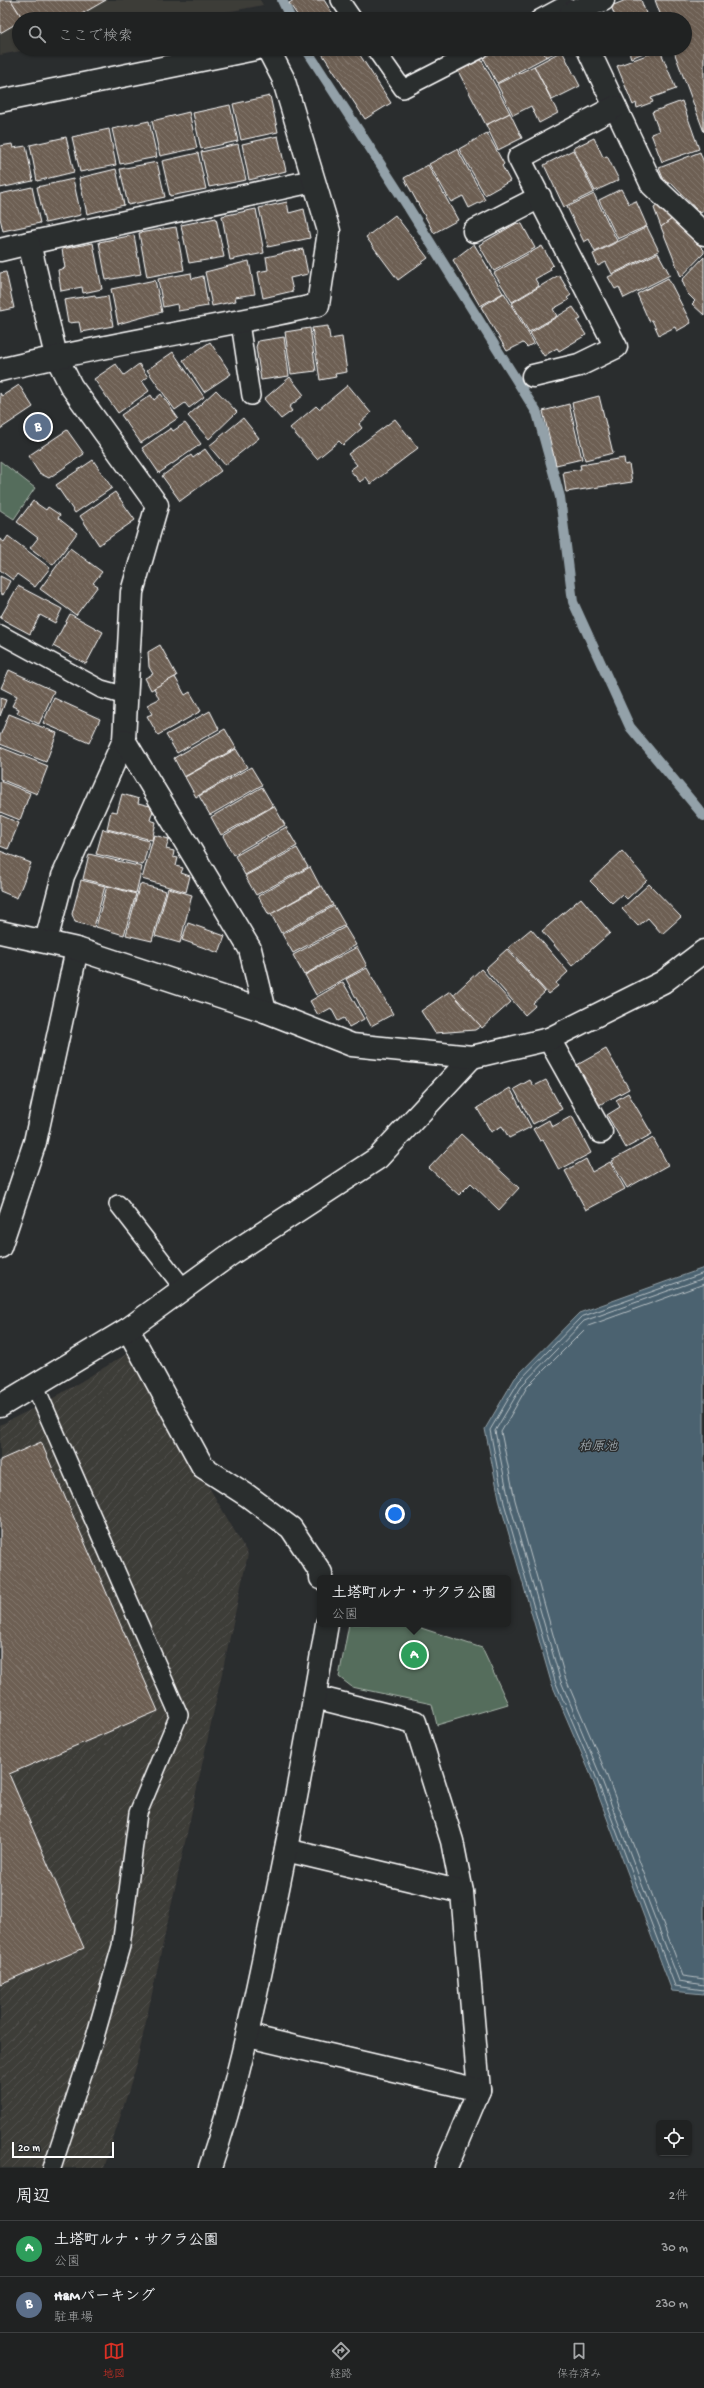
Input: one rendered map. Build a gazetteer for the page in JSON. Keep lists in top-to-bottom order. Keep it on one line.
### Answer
{"water":["柏原池"],"scale_bar":"20 m","page":{"search":"ここで検索","pins":["B","A"],"popup":["土塔町ルナ・サクラ公園","公園"],"scale":"20 m","heading":["周辺","2件"],"list":[{"mark":"A","name":"土塔町ルナ・サクラ公園","note":"公園","value":"30 m"},{"mark":"B","name":"H&Mパーキング","note":"駐車場","value":"230 m"}],"nav":["地図","経路","保存済み"]}}
